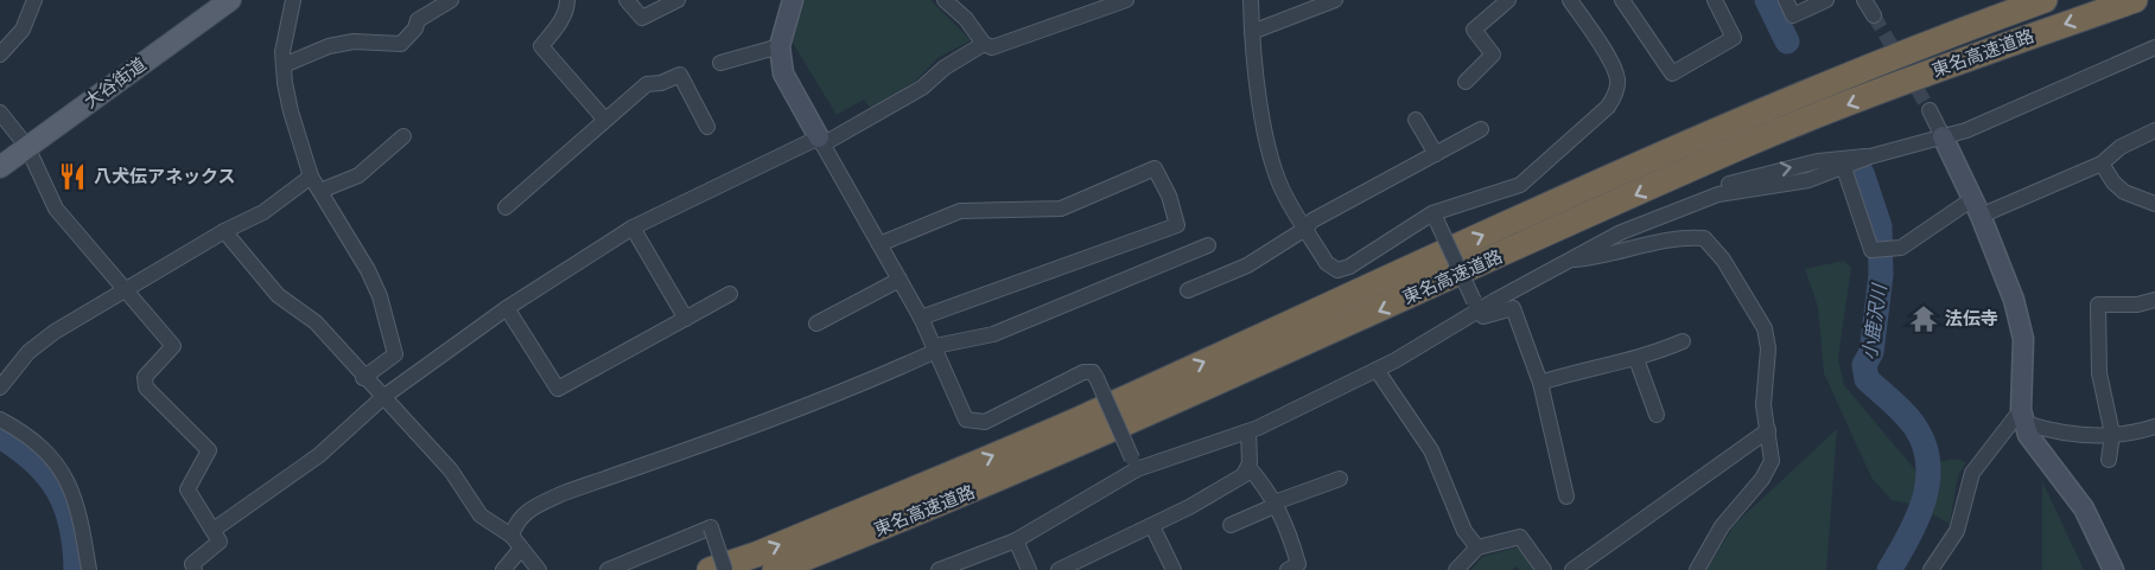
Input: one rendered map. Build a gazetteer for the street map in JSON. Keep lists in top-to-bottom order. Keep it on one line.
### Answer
{"streets":{"highway":["東名高速道路"],"main road":["大谷街道"]},"water":["小鹿沢川"],"places":{"restaurant":["八犬伝アネックス"],"temple":["法伝寺"]}}
